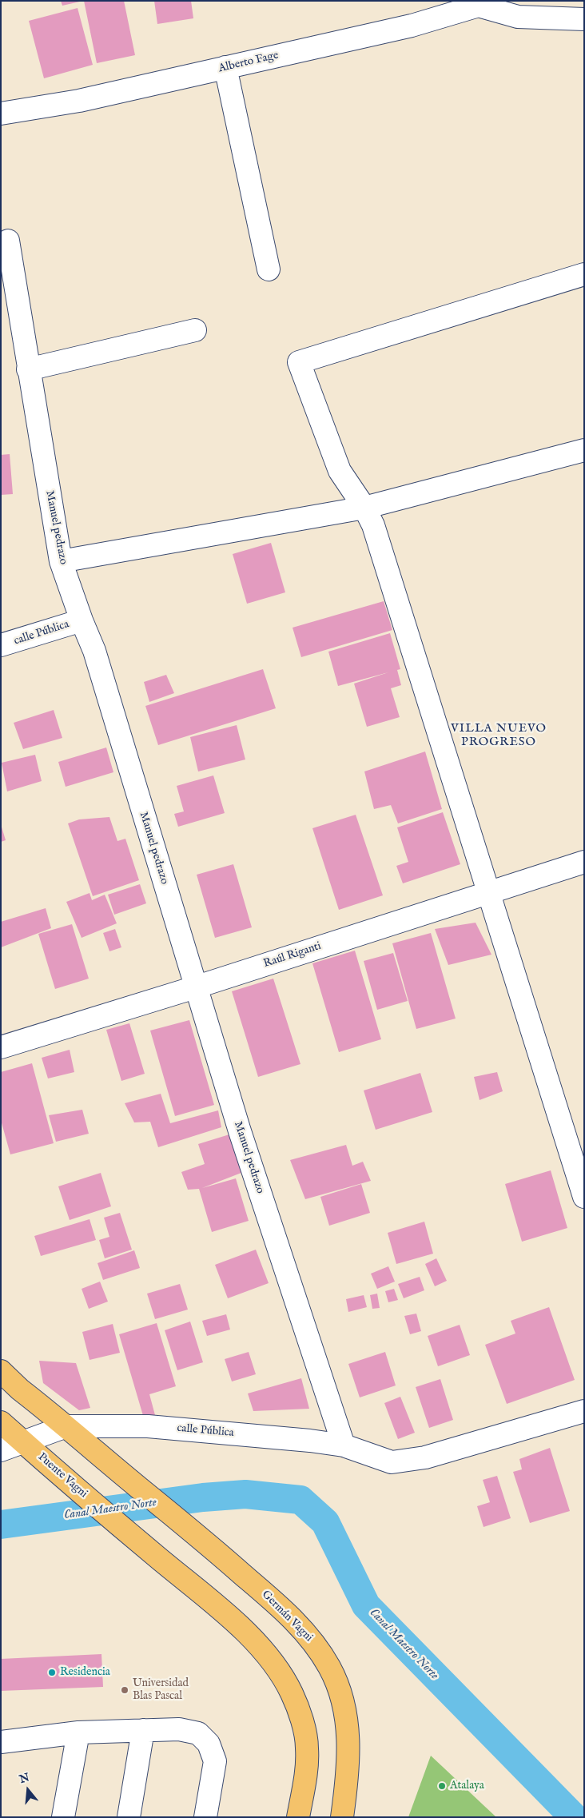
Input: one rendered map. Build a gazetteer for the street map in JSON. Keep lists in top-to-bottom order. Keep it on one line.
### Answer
{"streets":{"main road":["Puente Vagni","Germán Vagni"],"street":["Alberto Fage","Manuel pedrazo","calle Pública","Raúl Riganti"]},"crossings":[["Manuel pedrazo","calle Pública"],["Manuel pedrazo","Raúl Riganti"],["calle Pública","Germán Vagni"]],"districts":["VILLA NUEVO PROGRESO"],"water":["Canal Maestro Norte"],"places":["Residencia","Universidad Blas Pascal","Atalaya"],"north":"top"}
